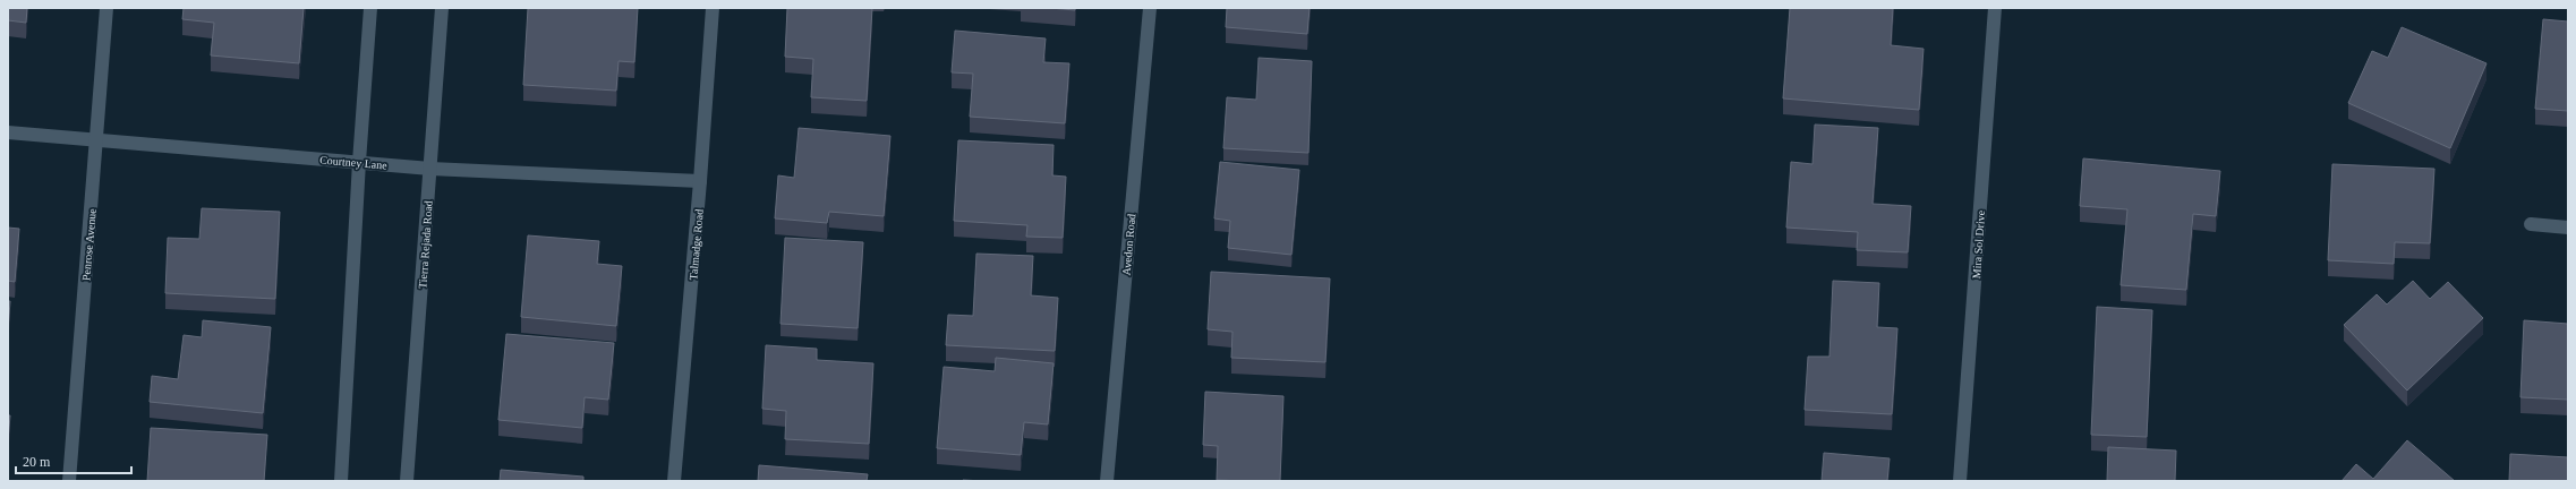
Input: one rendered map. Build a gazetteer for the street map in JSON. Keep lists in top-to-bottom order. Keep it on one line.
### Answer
{"streets":{"street":["Courtney Lane","Penrose Avenue","Tierra Rejada Road","Talmadge Road","Avedon Road","Mira Sol Drive"]},"crossings":[["Courtney Lane","Penrose Avenue"],["Courtney Lane","Tierra Rejada Road"],["Courtney Lane","Talmadge Road"]],"scale_bar":"20 m"}
